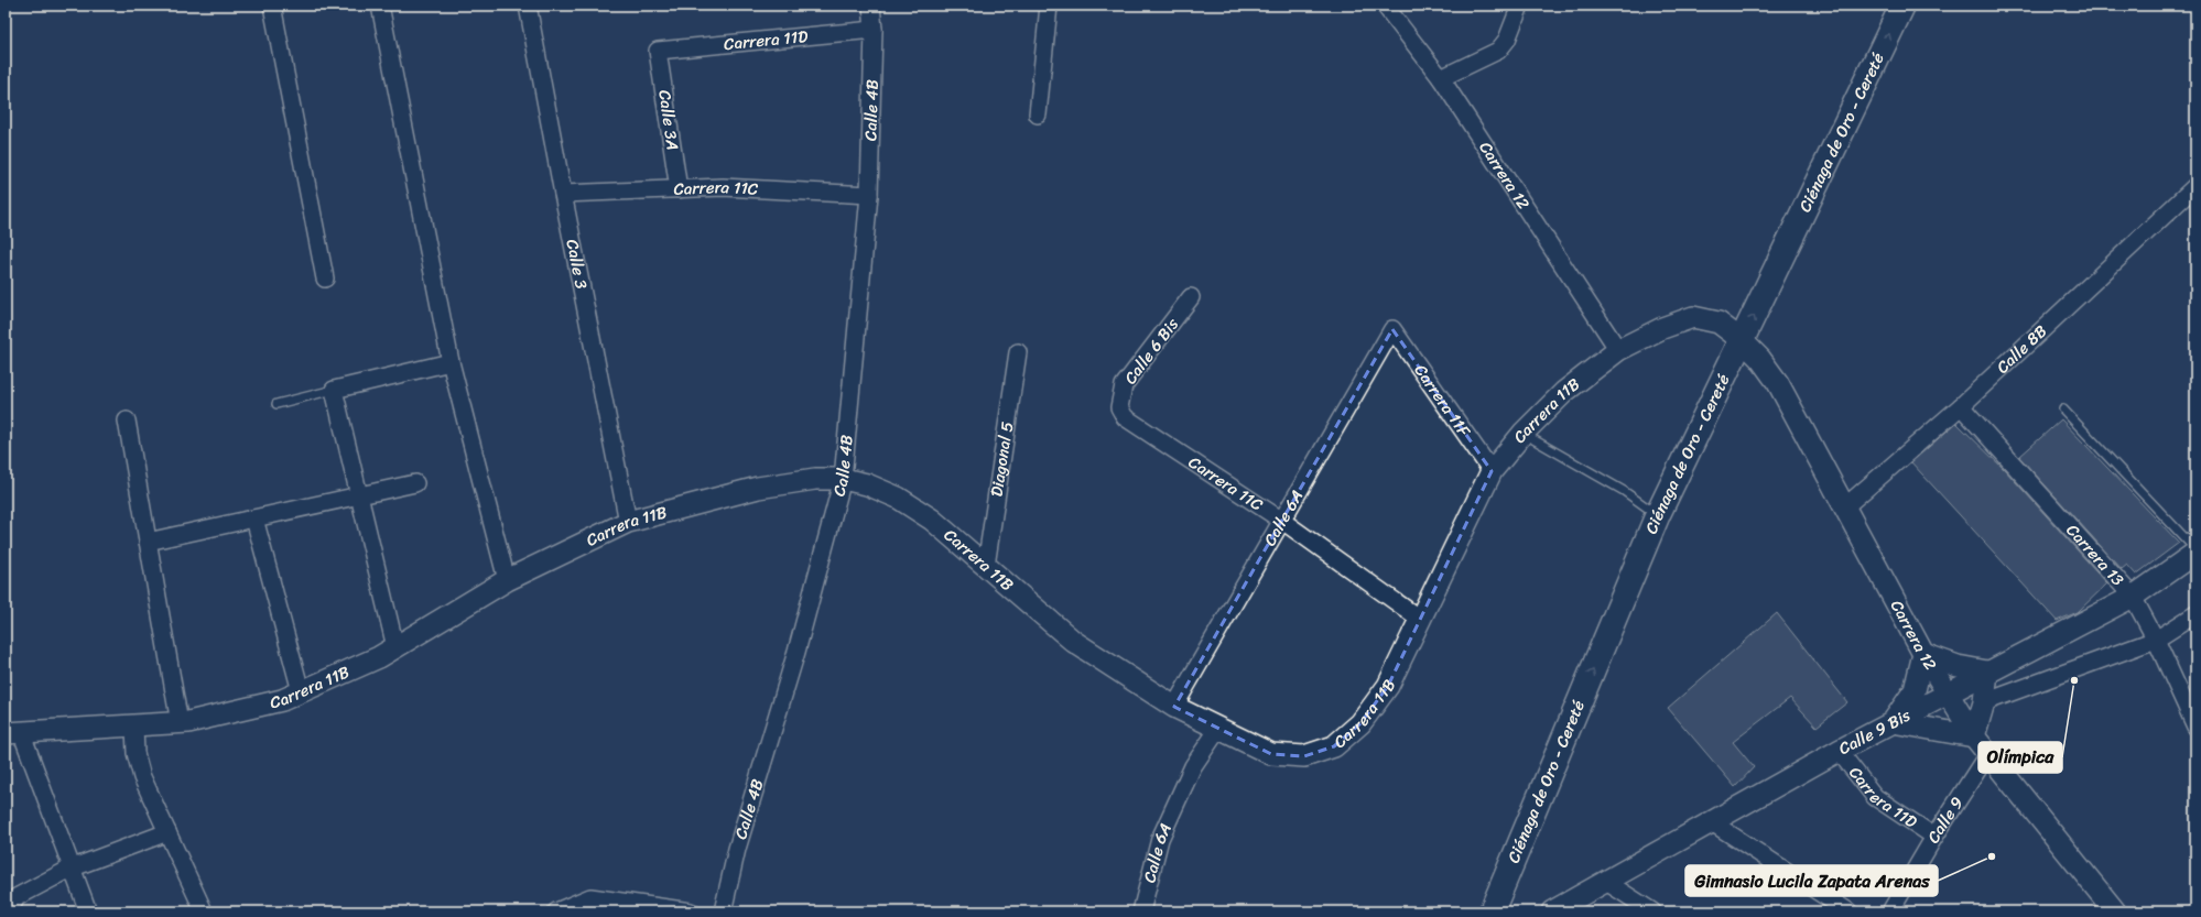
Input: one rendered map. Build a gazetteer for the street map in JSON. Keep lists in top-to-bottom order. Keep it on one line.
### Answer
{"streets":{"highway":["Ciénaga de Oro - Cereté"],"street":["Carrera 11D","Calle 4B","Calle 3A","Carrera 12","Carrera 11C","Calle 3","Calle 8B","Calle 6 Bis","Carrera 11F","Carrera 11B","Diagonal 5","Calle 6A","Carrera 13","Calle 9 Bis","Calle 9"]},"crossings":[["Carrera 11D","Calle 4B"],["Carrera 11D","Calle 3A"],["Carrera 11D","Calle 9 Bis"],["Carrera 11D","Calle 9"],["Calle 4B","Carrera 11C"],["Calle 4B","Carrera 11B"],["Calle 3A","Carrera 11C"],["Ciénaga de Oro - Cereté","Carrera 12"],["Ciénaga de Oro - Cereté","Carrera 11B"],["Carrera 12","Calle 8B"],["Carrera 12","Carrera 11B"],["Carrera 12","Calle 9 Bis"],["Carrera 12","Calle 9"],["Carrera 11C","Calle 3"],["Carrera 11C","Calle 6 Bis"],["Carrera 11C","Carrera 11B"],["Carrera 11C","Calle 6A"],["Calle 3","Carrera 11B"],["Calle 8B","Carrera 13"],["Carrera 11F","Carrera 11B"],["Carrera 11F","Calle 6A"],["Carrera 11B","Diagonal 5"],["Carrera 11B","Calle 6A"],["Carrera 13","Calle 9 Bis"]],"one_way":["Ciénaga de Oro - Cereté"],"places":["Olímpica","Gimnasio Lucila Zapata Arenas"]}
